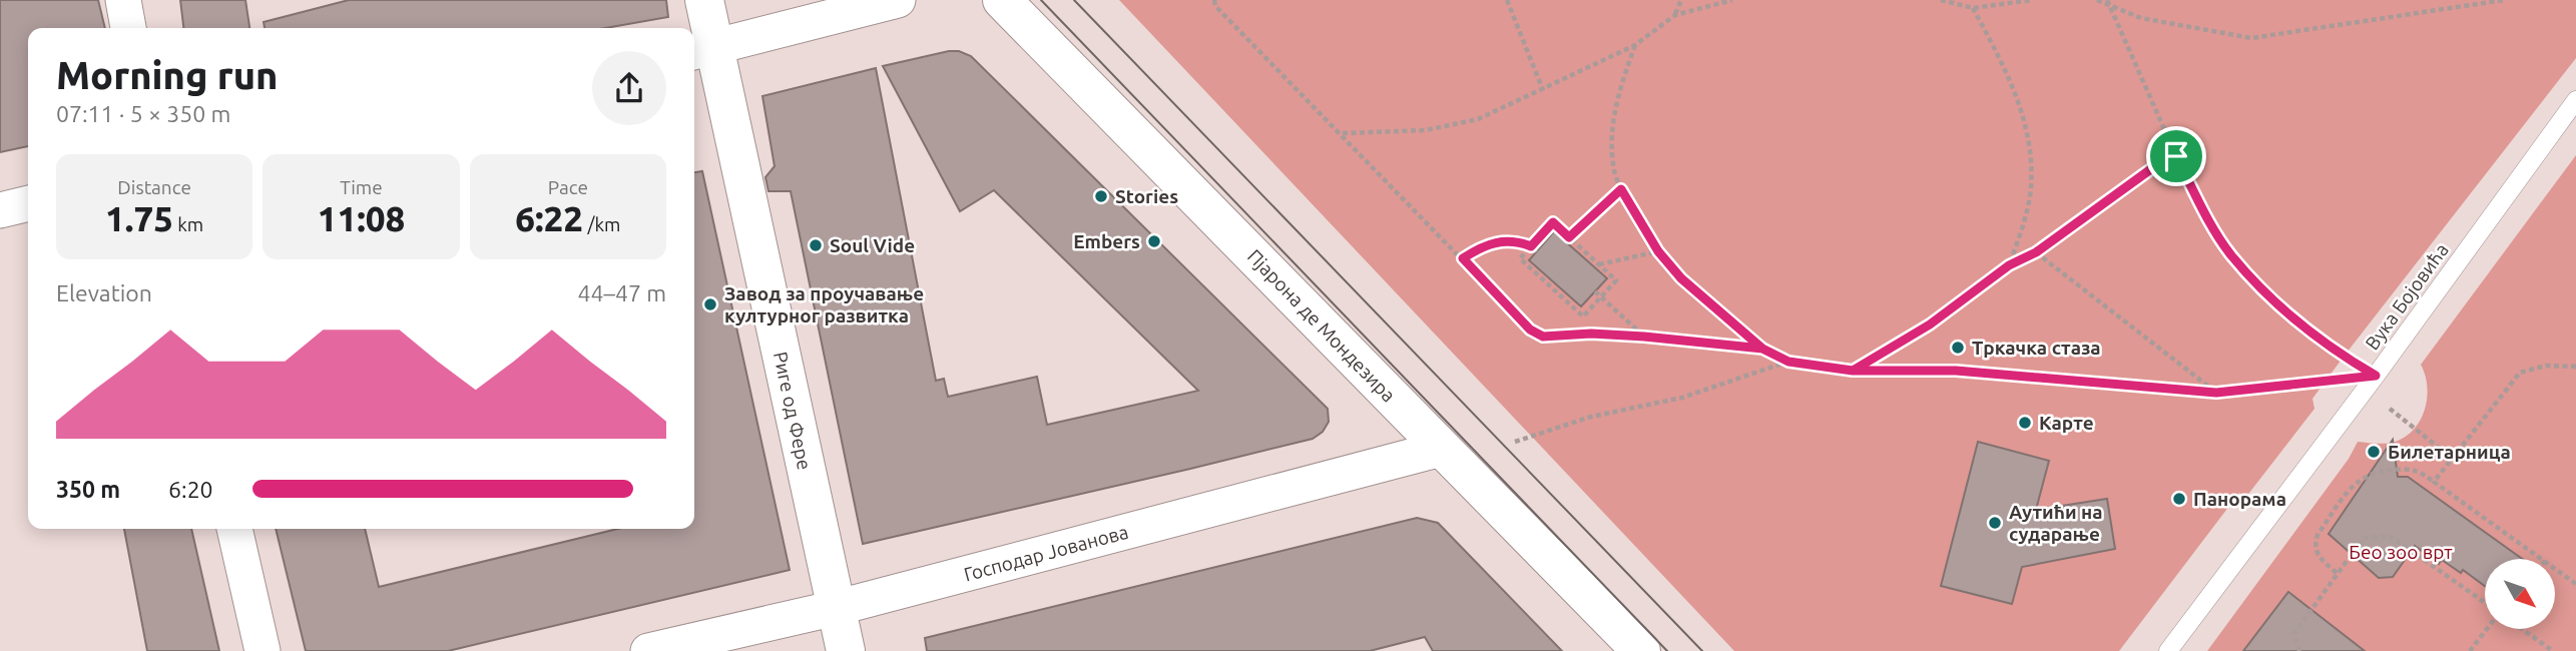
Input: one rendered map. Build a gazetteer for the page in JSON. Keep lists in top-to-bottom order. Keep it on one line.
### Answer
{"streets":{"street":["Пјарона де Мондезира","Риге од Фере","Господар Јованова"],"lane":["Вука Бојовића"]},"crossings":[["Пјарона де Мондезира","Господар Јованова"],["Риге од Фере","Господар Јованова"]],"parks":["Бео зоо врт"],"places":["Stories","Embers","Soul Vide","Завод за проучавање културног развитка","Тркачка стаза","Карте","Билетарница","Панорама","Аутићи на сударање"],"north":"bottom right","page":{"heading":["Morning run","07:11 · 5 × 350 m"],"stats":[["Distance","1.75 km"],["Time","11:08"],["Pace","6:22 /km"]],"chart":["Elevation","44–47 m"],"list":[{"name":"350 m","note":"6:20"}]}}
